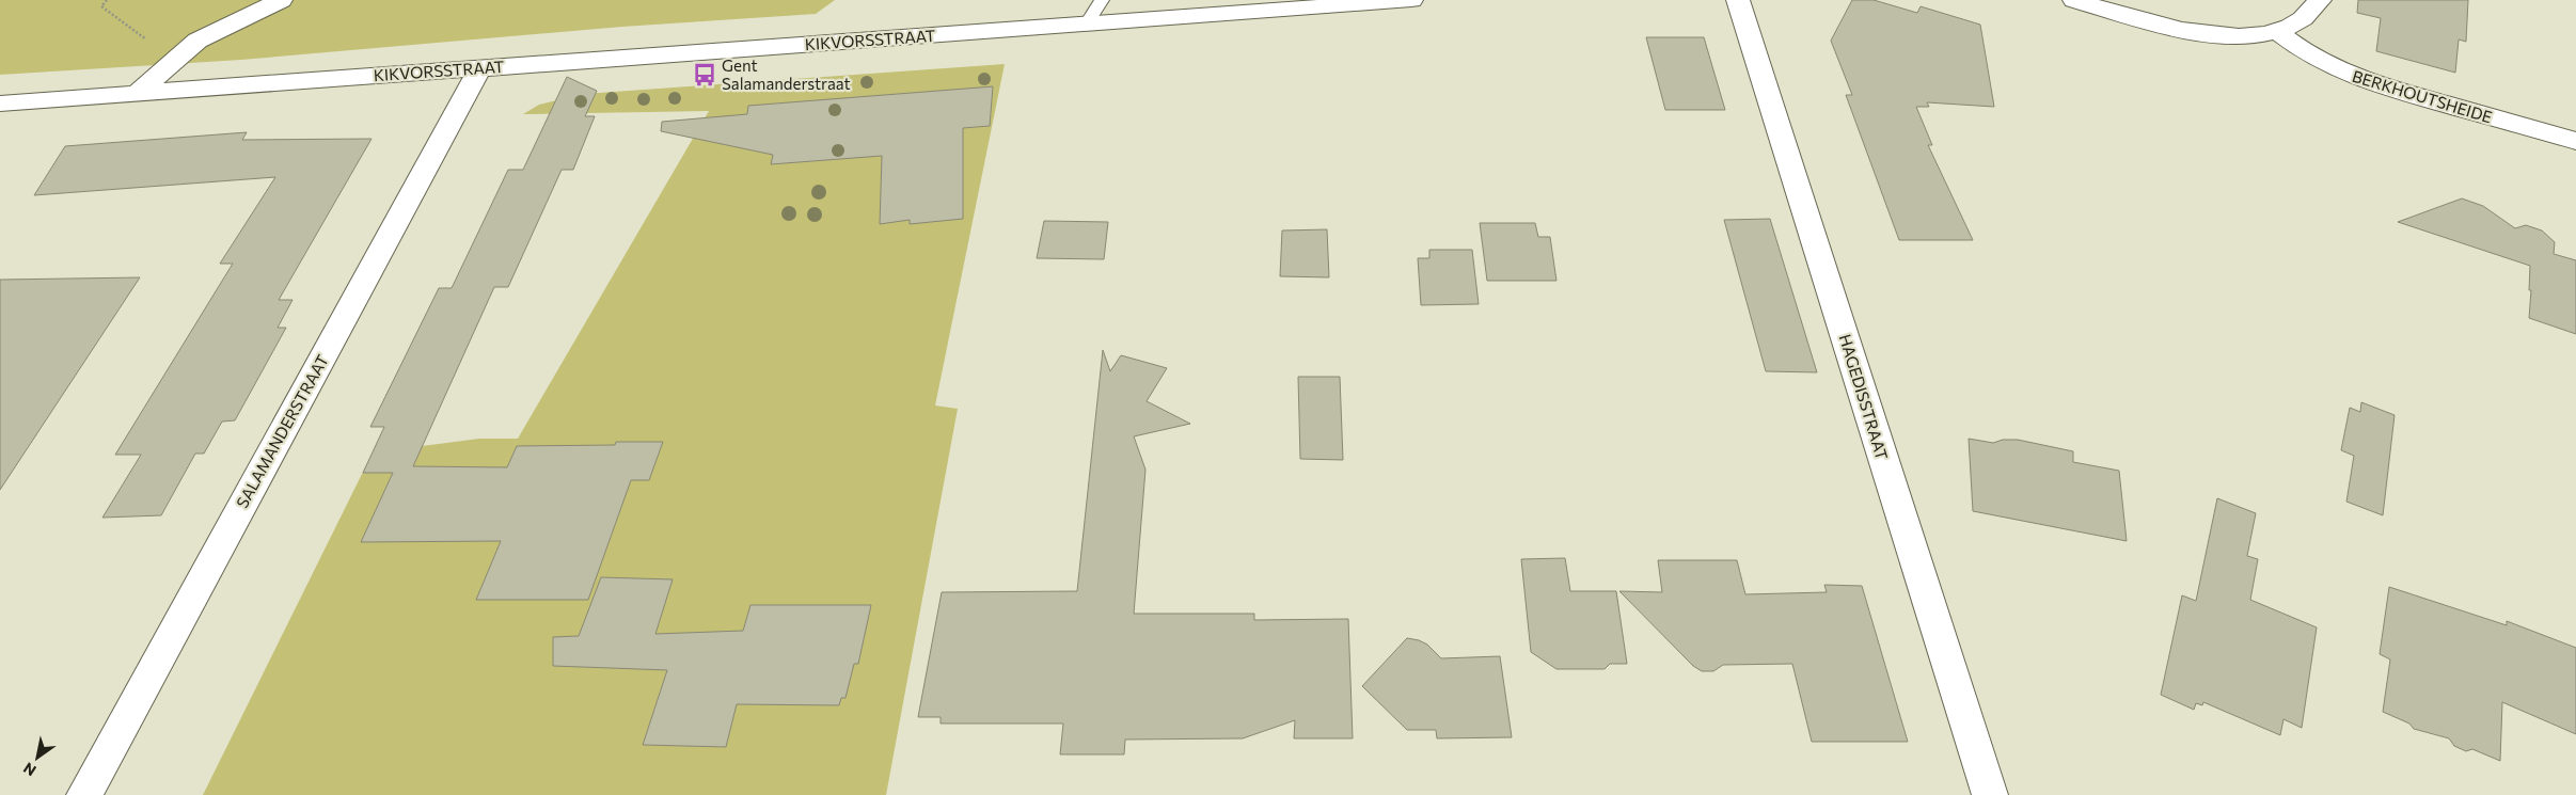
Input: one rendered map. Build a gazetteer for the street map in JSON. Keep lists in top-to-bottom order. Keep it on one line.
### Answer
{"streets":{"street":["KIKVORSSTRAAT","BERKHOUTSHEIDE","HAGEDISSTRAAT","SALAMANDERSTRAAT"]},"crossings":[["KIKVORSSTRAAT","SALAMANDERSTRAAT"]],"places":{"bus stop":["Gent Salamanderstraat"]},"north":"bottom left"}
